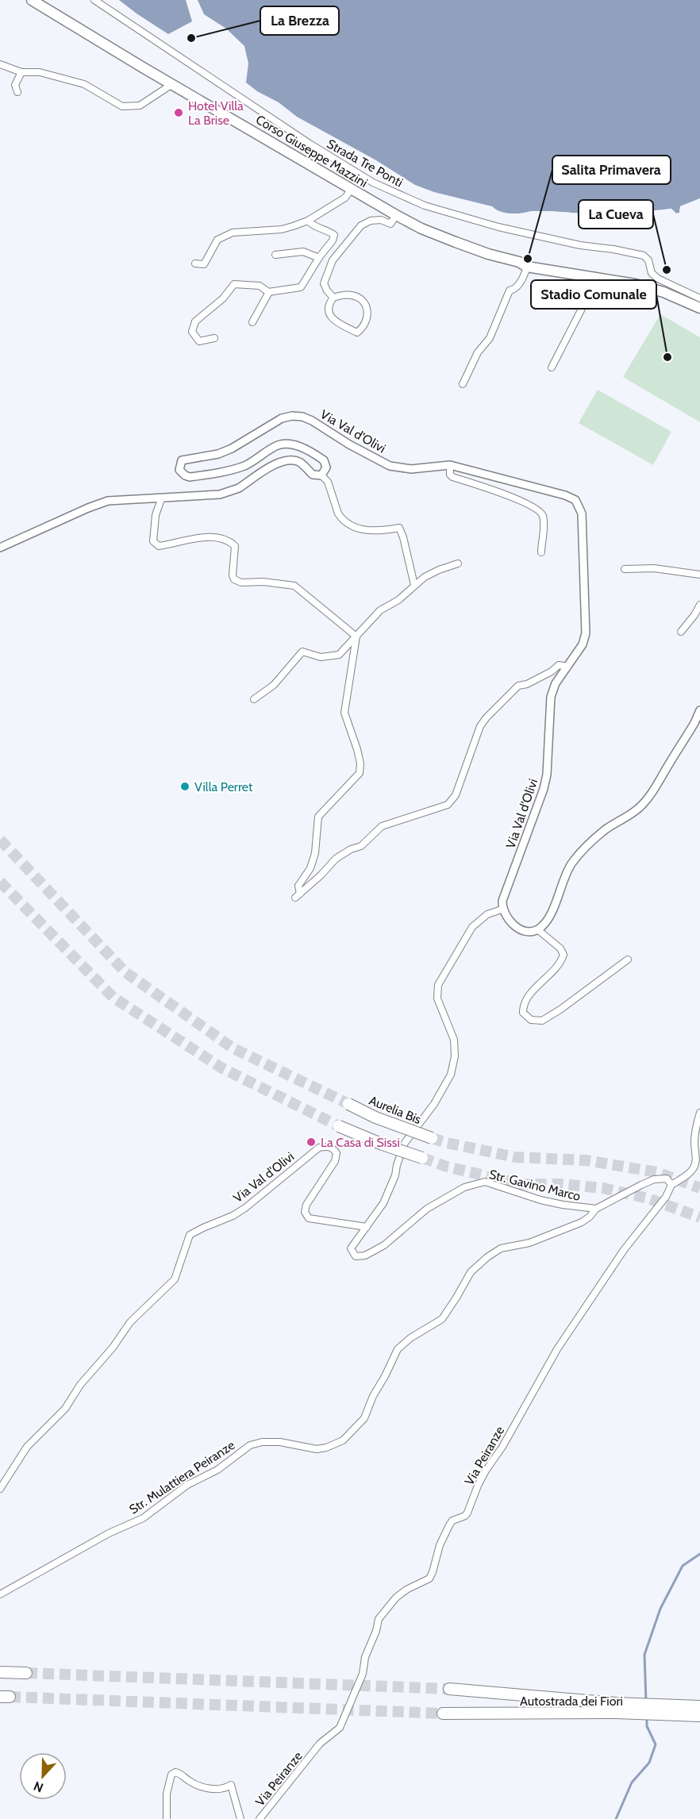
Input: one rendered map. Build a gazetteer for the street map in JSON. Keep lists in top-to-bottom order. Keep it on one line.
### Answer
{"streets":{"highway":["Aurelia Bis","Autostrada dei Fiori"],"main road":["Corso Giuseppe Mazzini"],"street":["Strada Tre Ponti","Via Val d'Olivi","Str. Gavino Marco","Via Peiranze","Str. Mulattiera Peiranze"]},"crossings":[["Via Val d'Olivi","Str. Gavino Marco"],["Str. Gavino Marco","Via Peiranze"],["Str. Gavino Marco","Str. Mulattiera Peiranze"]],"places":["La Brezza","Hotel Villa La Brise","Salita Primavera","La Cueva","Stadio Comunale","Villa Perret","La Casa di Sissi"],"north":"bottom"}
